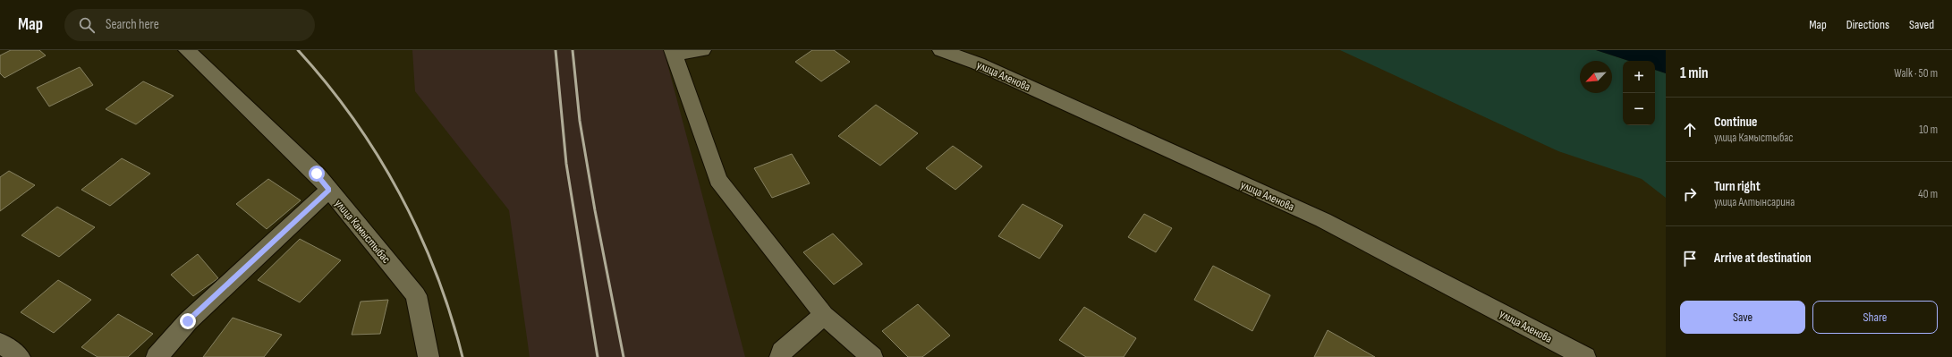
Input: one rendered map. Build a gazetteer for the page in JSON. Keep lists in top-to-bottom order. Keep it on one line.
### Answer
{"streets":{"street":["улица Аленова","улица Камыстыбас"]},"north":"bottom left","page":{"header":"Map","search":"Search here","nav":["Map","Directions","Saved"],"heading":["1 min","Walk · 50 m"],"map_buttons":["+","−"],"list":[["Continue","улица Камыстыбас","10 m"],["Turn right","улица Алтынсарина","40 m"],"Arrive at destination"],"buttons":["Save","Share"]}}
